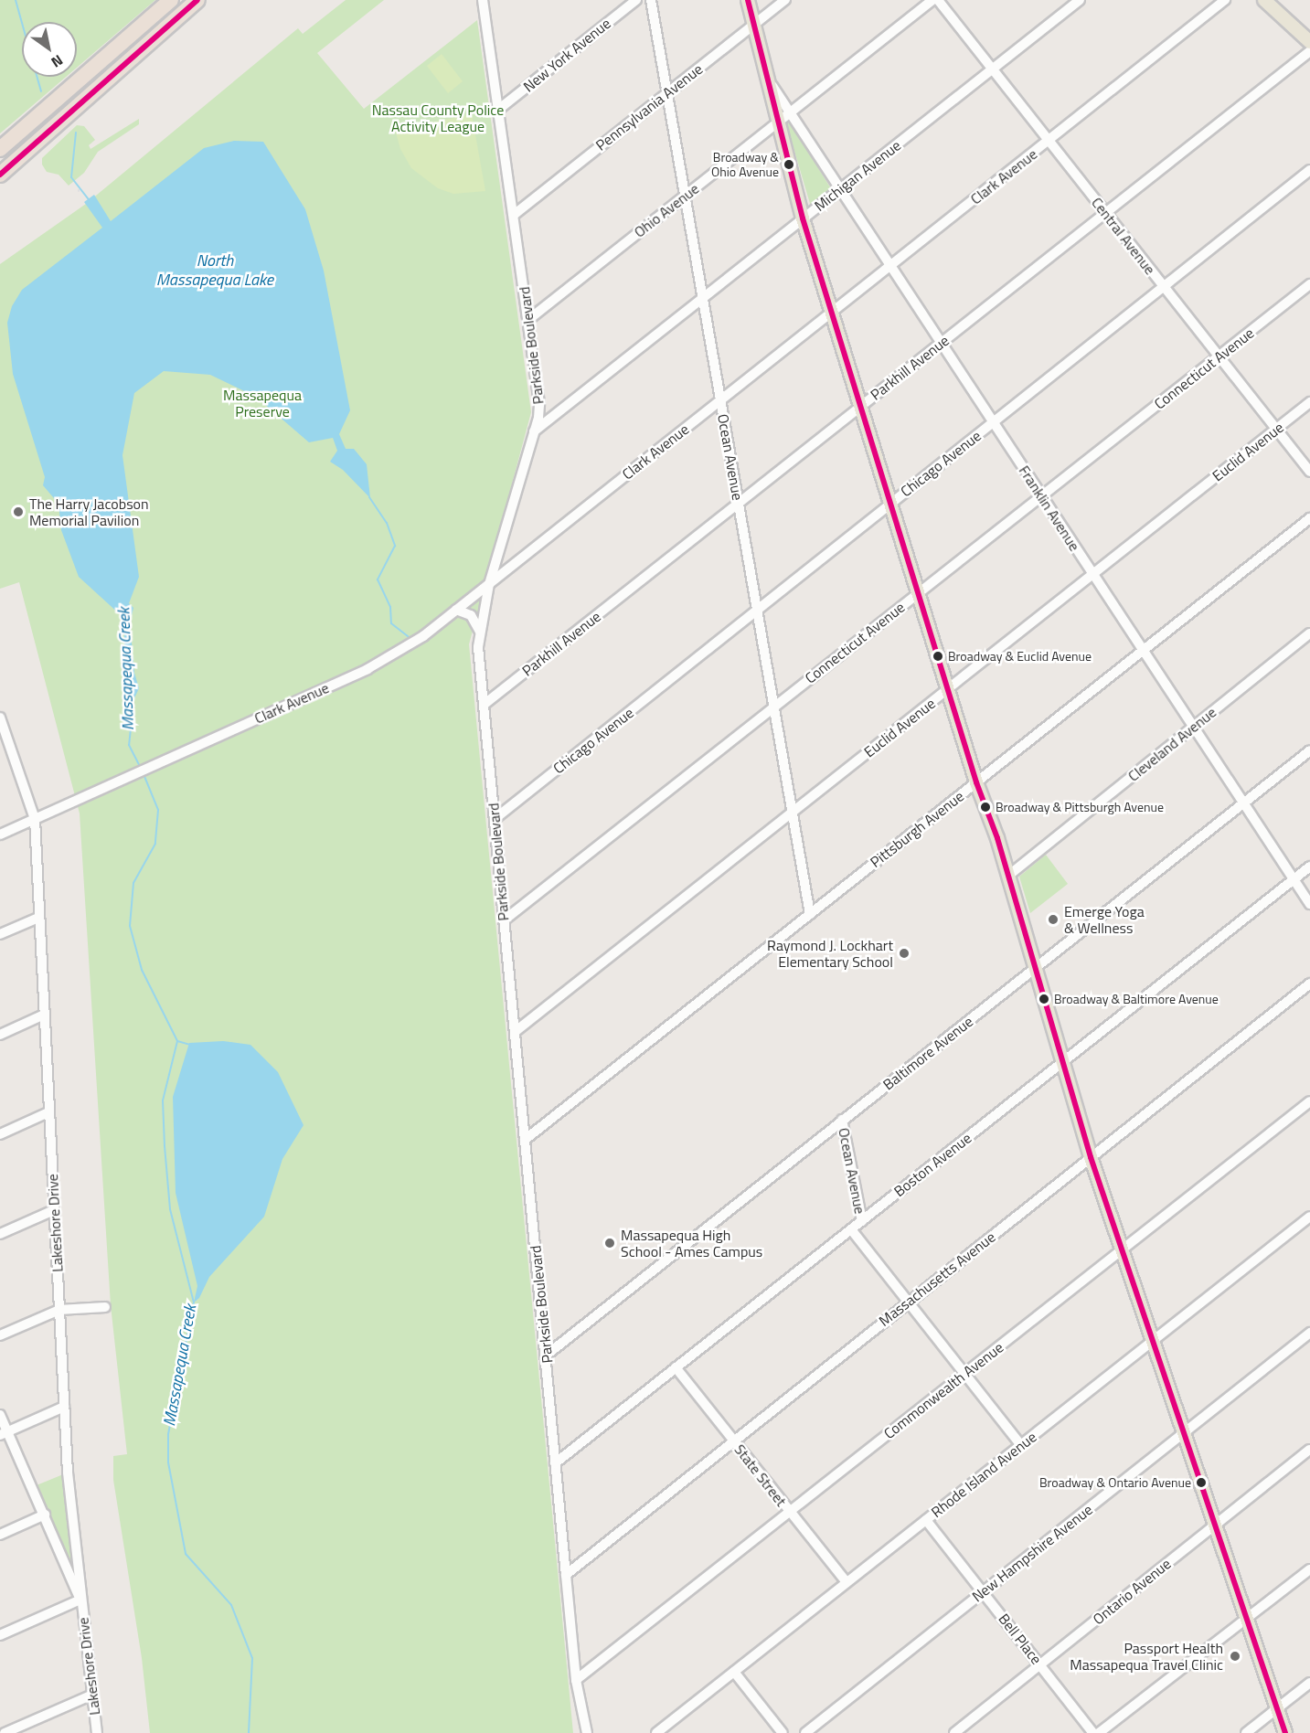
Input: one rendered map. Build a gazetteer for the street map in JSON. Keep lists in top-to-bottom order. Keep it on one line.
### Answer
{"streets":{"street":["New York Avenue","Pennsylvania Avenue","Michigan Avenue","Clark Avenue","Ohio Avenue","Central Avenue","Parkside Boulevard","Parkhill Avenue","Connecticut Avenue","Euclid Avenue","Ocean Avenue","Chicago Avenue","Franklin Avenue","Cleveland Avenue","Pittsburgh Avenue","Baltimore Avenue","Boston Avenue","Lakeshore Drive","Massachusetts Avenue","Commonwealth Avenue","Rhode Island Avenue","State Street","New Hampshire Avenue","Ontario Avenue","Bell Place"]},"crossings":[["New York Avenue","Parkside Boulevard"],["Pennsylvania Avenue","Parkside Boulevard"],["Pennsylvania Avenue","Ocean Avenue"],["Michigan Avenue","Central Avenue"],["Michigan Avenue","Parkside Boulevard"],["Michigan Avenue","Ocean Avenue"],["Michigan Avenue","Franklin Avenue"],["Clark Avenue","Central Avenue"],["Clark Avenue","Parkside Boulevard"],["Clark Avenue","Ocean Avenue"],["Clark Avenue","Franklin Avenue"],["Clark Avenue","Lakeshore Drive"],["Ohio Avenue","Parkside Boulevard"],["Ohio Avenue","Ocean Avenue"],["Ohio Avenue","Franklin Avenue"],["Central Avenue","Parkhill Avenue"],["Central Avenue","Connecticut Avenue"],["Central Avenue","Euclid Avenue"],["Central Avenue","Chicago Avenue"],["Parkside Boulevard","Parkhill Avenue"],["Parkside Boulevard","Connecticut Avenue"],["Parkside Boulevard","Euclid Avenue"],["Parkside Boulevard","Chicago Avenue"],["Parkside Boulevard","Pittsburgh Avenue"],["Parkside Boulevard","Baltimore Avenue"],["Parkside Boulevard","Boston Avenue"],["Parkside Boulevard","Massachusetts Avenue"],["Parkside Boulevard","Commonwealth Avenue"],["Parkhill Avenue","Ocean Avenue"],["Parkhill Avenue","Franklin Avenue"],["Connecticut Avenue","Ocean Avenue"],["Connecticut Avenue","Franklin Avenue"],["Euclid Avenue","Ocean Avenue"],["Euclid Avenue","Franklin Avenue"],["Ocean Avenue","Chicago Avenue"],["Ocean Avenue","Pittsburgh Avenue"],["Ocean Avenue","Baltimore Avenue"],["Ocean Avenue","Boston Avenue"],["Ocean Avenue","Massachusetts Avenue"],["Ocean Avenue","Commonwealth Avenue"],["Ocean Avenue","Rhode Island Avenue"],["Chicago Avenue","Franklin Avenue"],["Franklin Avenue","Cleveland Avenue"],["Franklin Avenue","Pittsburgh Avenue"],["Franklin Avenue","Baltimore Avenue"],["Franklin Avenue","Boston Avenue"],["Boston Avenue","State Street"],["Massachusetts Avenue","State Street"],["Commonwealth Avenue","State Street"],["Rhode Island Avenue","State Street"],["Rhode Island Avenue","Bell Place"],["New Hampshire Avenue","Bell Place"],["Ontario Avenue","Bell Place"]],"water":["North Massapequa Lake","Massapequa Creek"],"parks":["Nassau County Police Activity League","Massapequa Preserve"],"places":["Broadway & Ohio Avenue","The Harry Jacobson Memorial Pavilion","Broadway & Euclid Avenue","Broadway & Pittsburgh Avenue","Emerge Yoga & Wellness","Raymond J. Lockhart Elementary School","Broadway & Baltimore Avenue","Massapequa High School - Ames Campus","Broadway & Ontario Avenue","Passport Health Massapequa Travel Clinic"],"north":"bottom right"}
